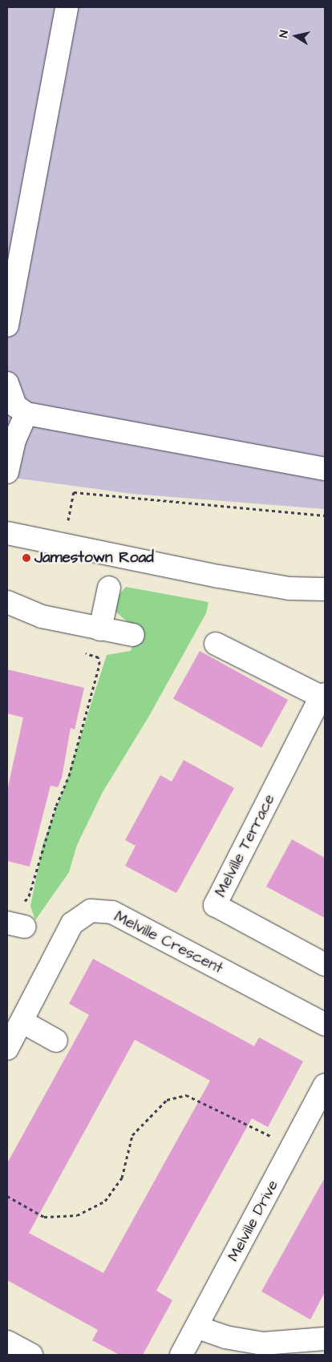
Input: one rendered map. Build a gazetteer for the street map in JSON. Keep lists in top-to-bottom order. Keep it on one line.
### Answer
{"streets":{"street":["Melville Terrace","Melville Crescent","Melville Drive"]},"places":["Jamestown Road"],"north":"left"}
